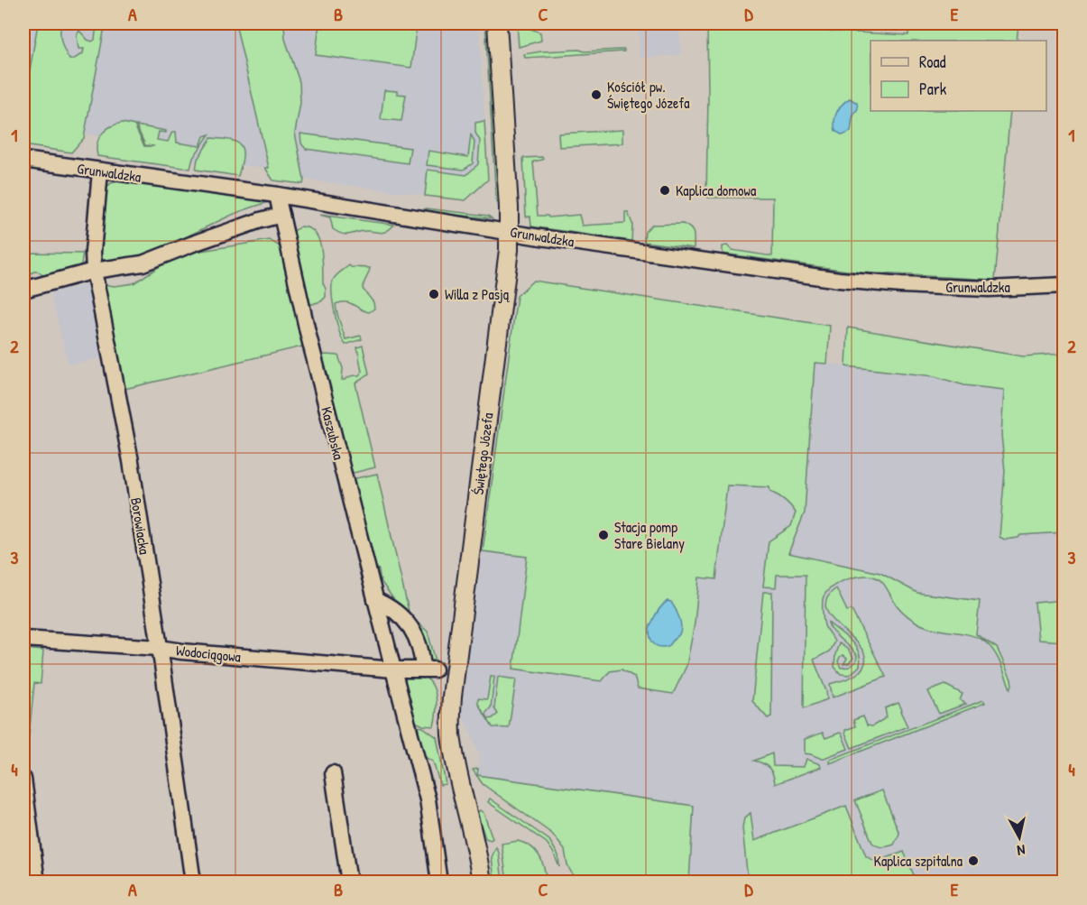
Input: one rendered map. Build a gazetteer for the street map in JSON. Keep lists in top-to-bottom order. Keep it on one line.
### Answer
{"streets":{"street":["Grunwaldzka","Kaszubska","Świętego Józefa","Borowiacka","Wodociągowa"]},"crossings":[["Grunwaldzka","Kaszubska"],["Grunwaldzka","Świętego Józefa"],["Grunwaldzka","Borowiacka"],["Kaszubska","Wodociągowa"],["Borowiacka","Wodociągowa"]],"places":["Kościół pw. Świętego Józefa","Kaplica domowa","Willa z Pasją","Stacja pomp Stare Bielany","Kaplica szpitalna"],"legend":["Road","Park"],"north":"bottom","grid":{"columns":["A","B","C","D","E"],"rows":["1","2","3","4"]}}
